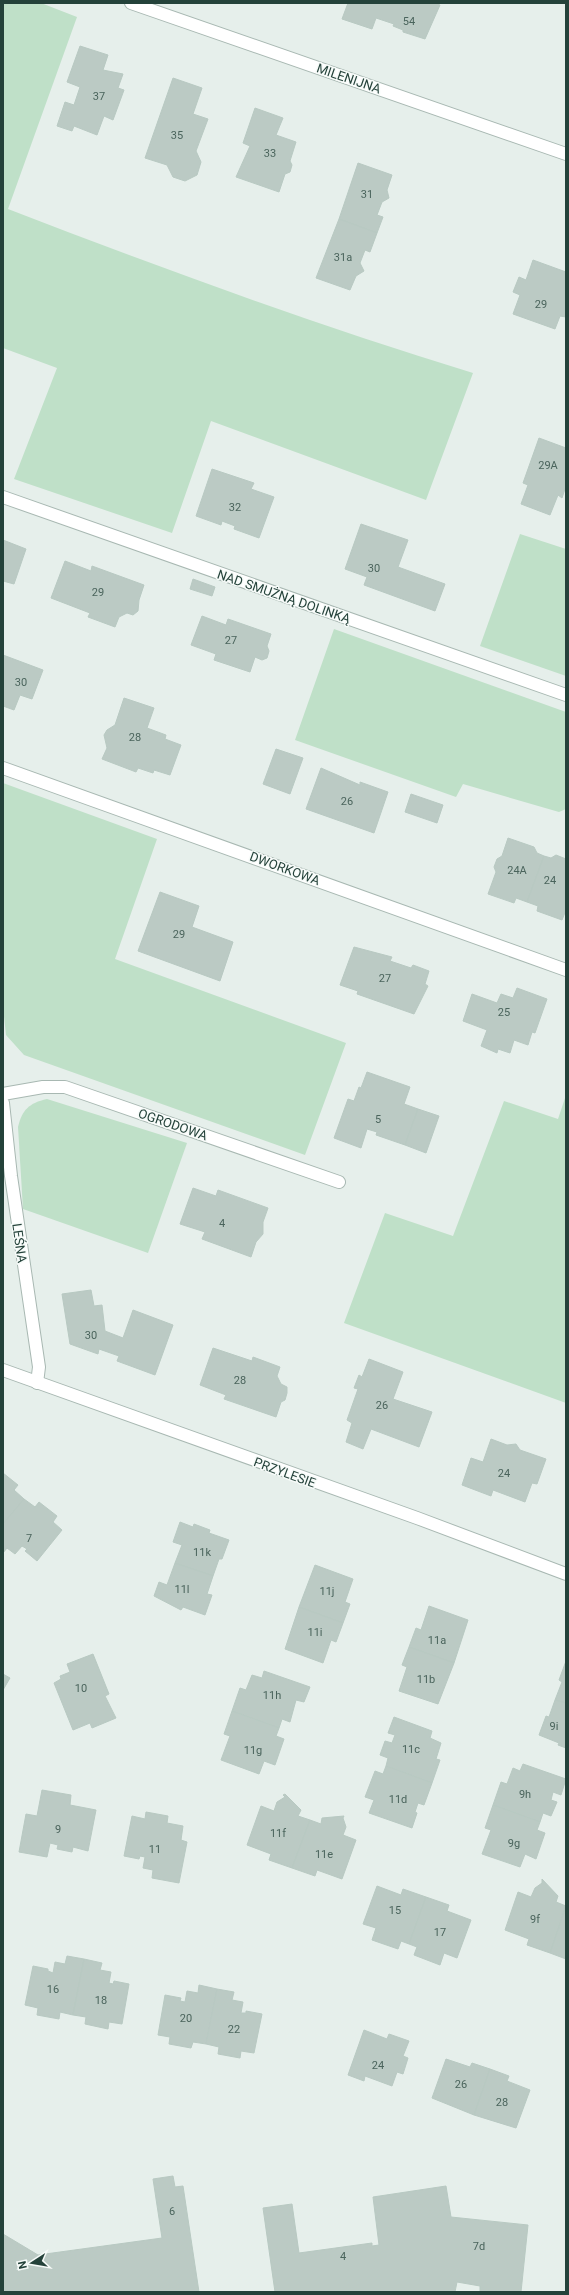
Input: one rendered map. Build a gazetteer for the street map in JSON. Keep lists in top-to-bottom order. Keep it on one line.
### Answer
{"streets":{"street":["MILENIJNA","NAD SMUŻNĄ DOLINKĄ","DWORKOWA","OGRODOWA","LEŚNA","PRZYLESIE"]},"crossings":[["LEŚNA","PRZYLESIE"]],"house_numbers":["54","37","35","33","31","31a","29","29A","32","30","29","27","30","28","26","24A","24","29","27","25","5","4","30","28","26","24","7","11k","11l","11j","11i","11a","11b","10","11h","9i","11c","11g","9h","11d","9","11f","9g","11","11e","15","9f","17","16","18","20","22","24","26","28","6","7d","4"],"north":"left"}
